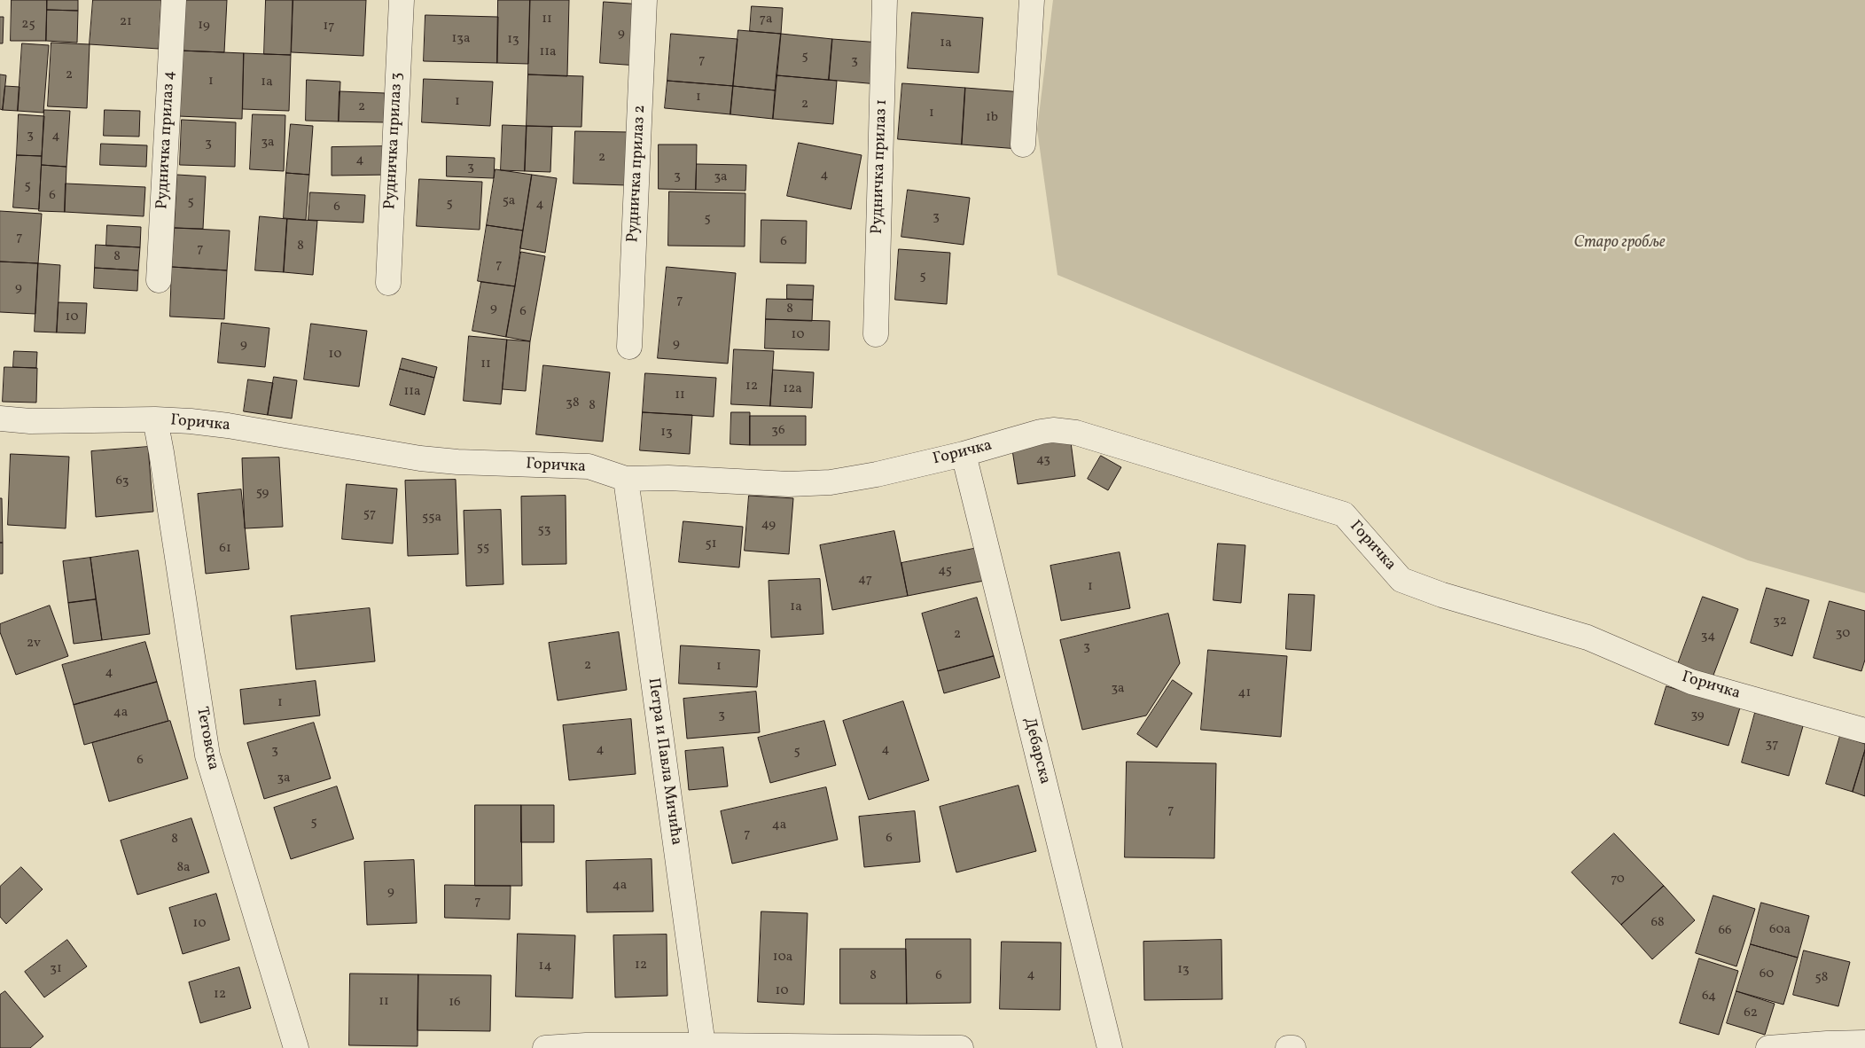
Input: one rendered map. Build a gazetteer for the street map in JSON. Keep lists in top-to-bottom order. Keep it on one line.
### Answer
{"streets":{"street":["Рудничка прилаз 4","Рудничка прилаз 3","Рудничка прилаз 1","Рудничка прилаз 2","Горичка","Тетовска","Дебарска","Петра и Павла Мичића"]},"crossings":[["Горичка","Тетовска"],["Горичка","Дебарска"],["Горичка","Петра и Павла Мичића"]],"parks":["Старо гробље"],"house_numbers":["11","7a","21","25","19","17","9","13a","13","1a","11a","5","7","3","2","1","1a","1","1","2","2","1","1b","3","4","3a","3","2","4","3","4","3","3a","5","6","5a","5","5","4","6","3","5","7","6","8","7","8","7","5","9","7","9","8","6","10","10","9","9","10","11","12","12a","11a","11","38","8","36","13","43","63","59","57","55a","49","53","51","55","61","45","47","1","1a","32","30","2","34","2v","3","2","1","4","3a","41","1","4a","3","39","37","4","4","3","5","6","3a","7","5","4a","7","6","8","8a","70","4a","9","7","68","10","60a","66","10a","12","14","31","13","60","4","8","6","58","10","12","64","11","16","62"]}
